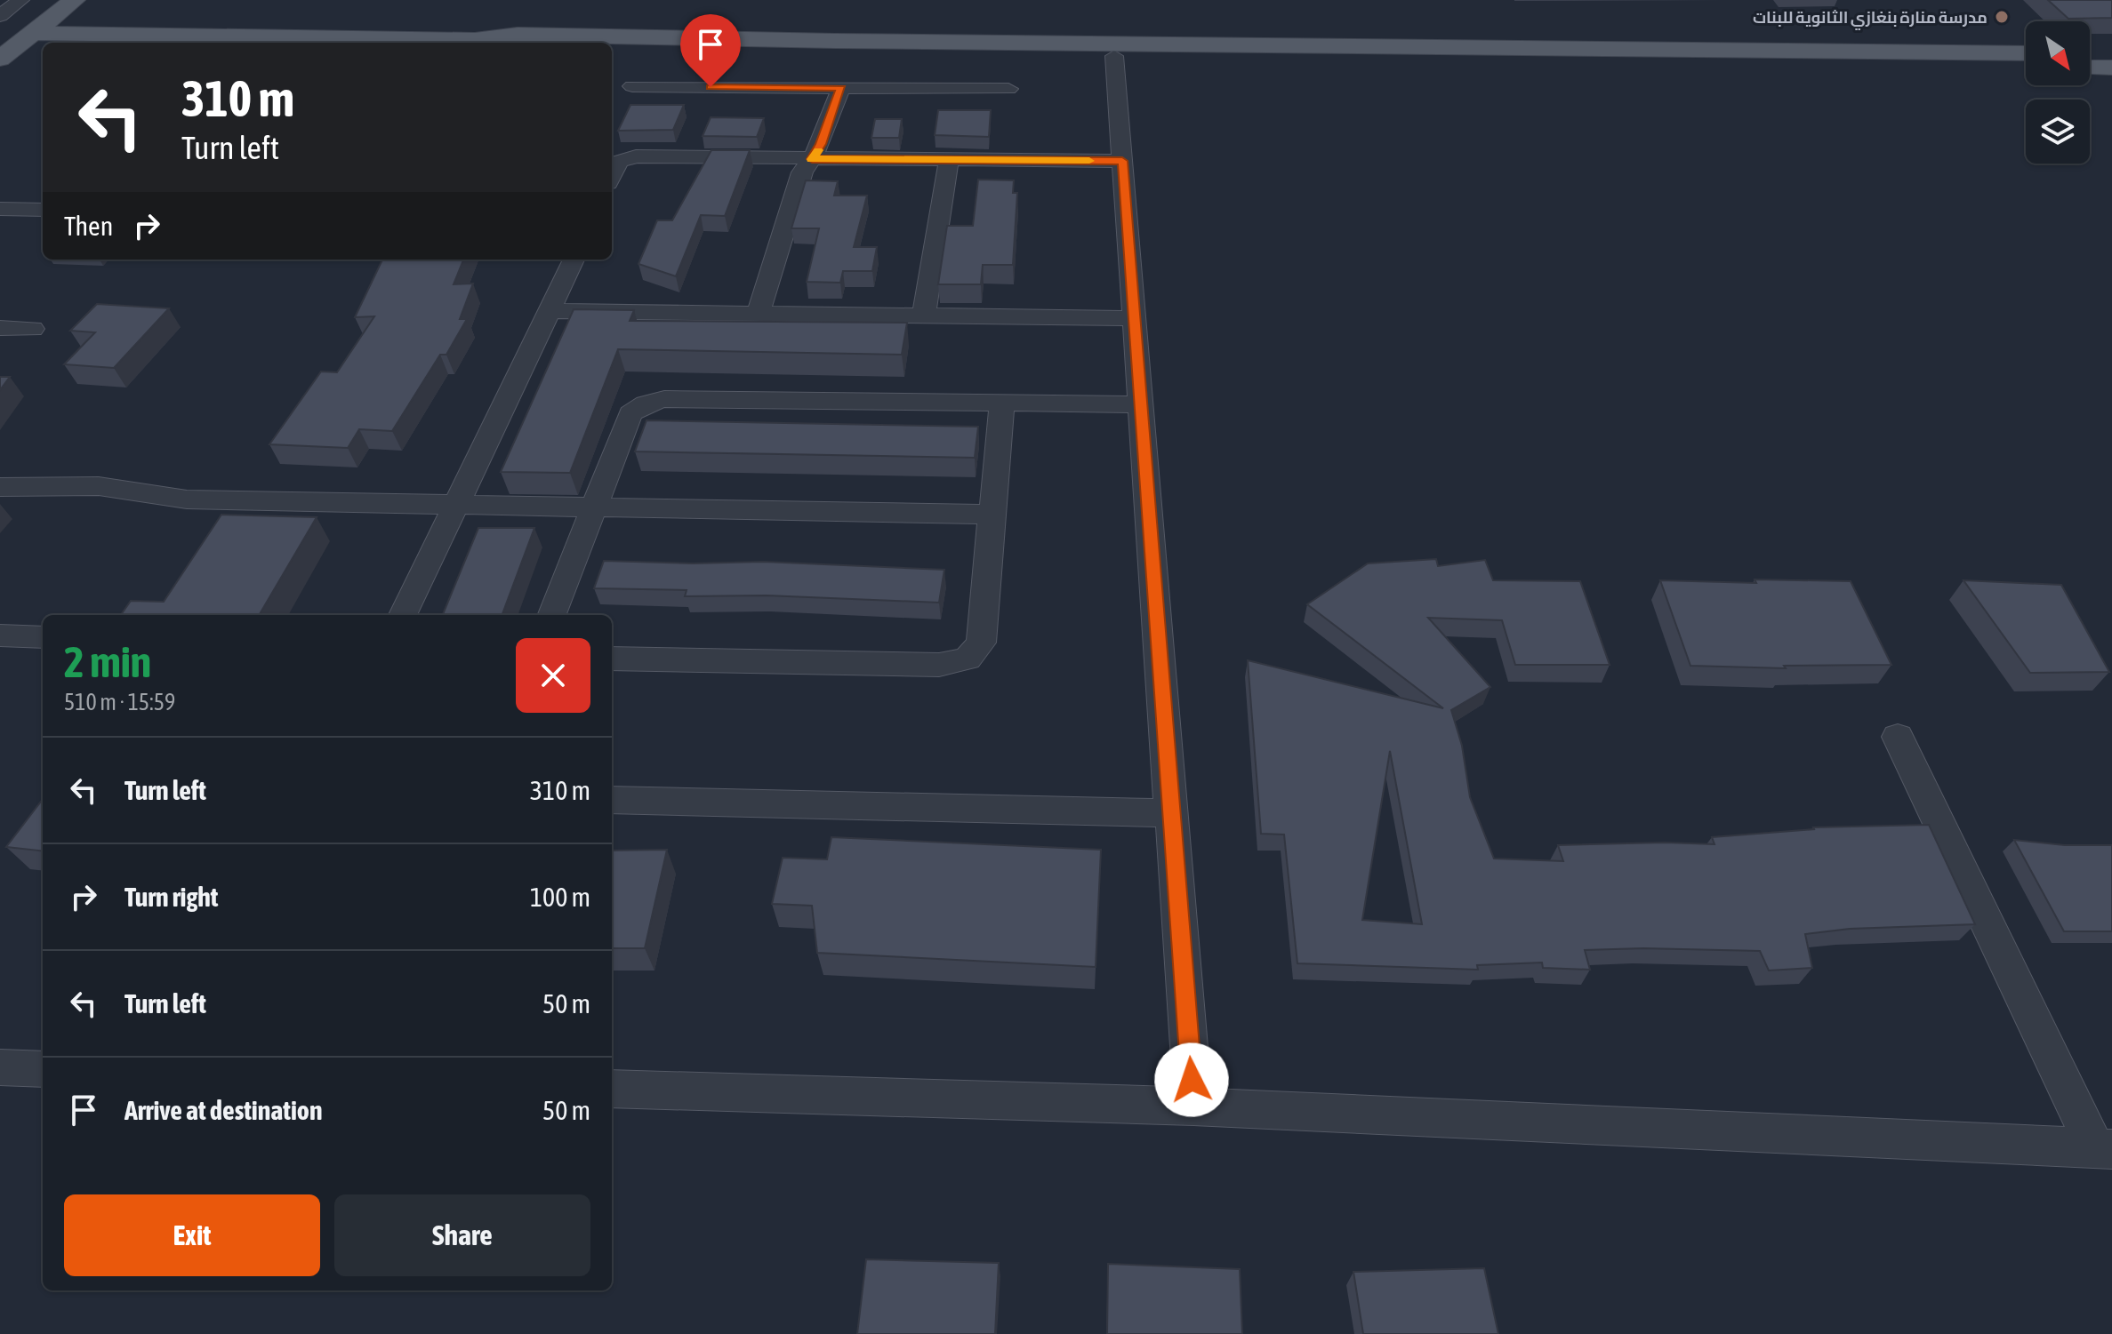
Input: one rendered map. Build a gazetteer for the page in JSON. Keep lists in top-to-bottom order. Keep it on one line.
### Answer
{"places":["مدرسة منارة بنغازي الثانوية للبنات"],"north":"bottom right","page":{"turn":["310 m","Turn left"],"then":"Then","heading":["2 min","510 m · 15:59"],"list":[{"name":"Turn left","value":"310 m"},{"name":"Turn right","value":"100 m"},{"name":"Turn left","value":"50 m"},{"name":"Arrive at destination","value":"50 m"}],"buttons":["Exit","Share"]}}
